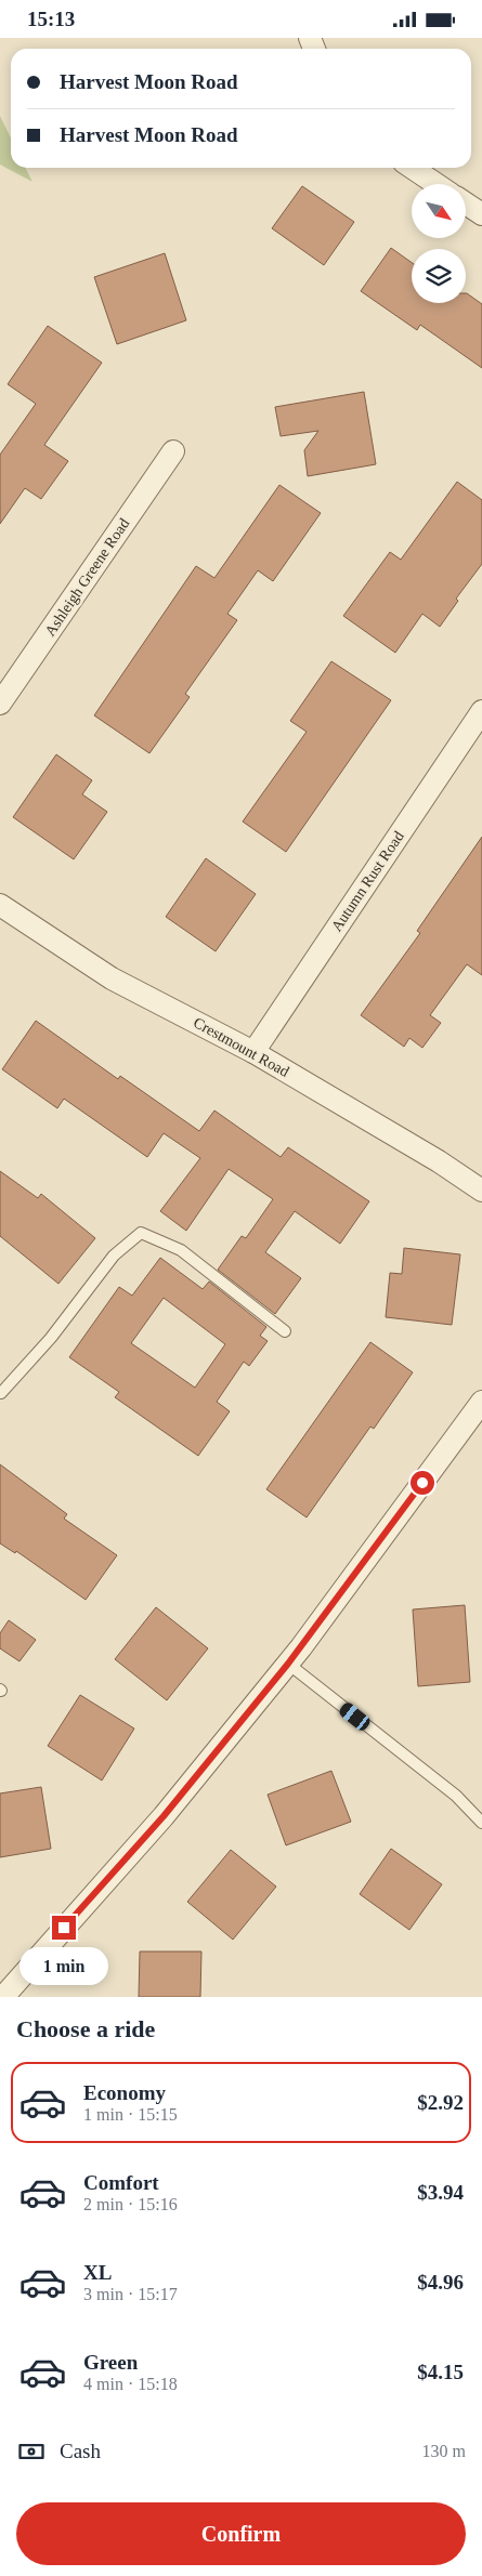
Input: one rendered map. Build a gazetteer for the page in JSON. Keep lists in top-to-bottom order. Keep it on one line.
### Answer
{"streets":{"street":["Ashleigh Greene Road","Autumn Rust Road","Crestmount Road"]},"crossings":[["Autumn Rust Road","Crestmount Road"]],"north":"bottom right","page":{"status":"15:13","banner":["Harvest Moon Road","Harvest Moon Road"],"bubble":"1 min","heading":"Choose a ride","list":[{"name":"Economy","note":"1 min · 15:15","value":"$2.92"},{"name":"Comfort","note":"2 min · 15:16","value":"$3.94"},{"name":"XL","note":"3 min · 15:17","value":"$4.96"},{"name":"Green","note":"4 min · 15:18","value":"$4.15"}],"pay":["Cash","130 m"],"buttons":"Confirm"}}
